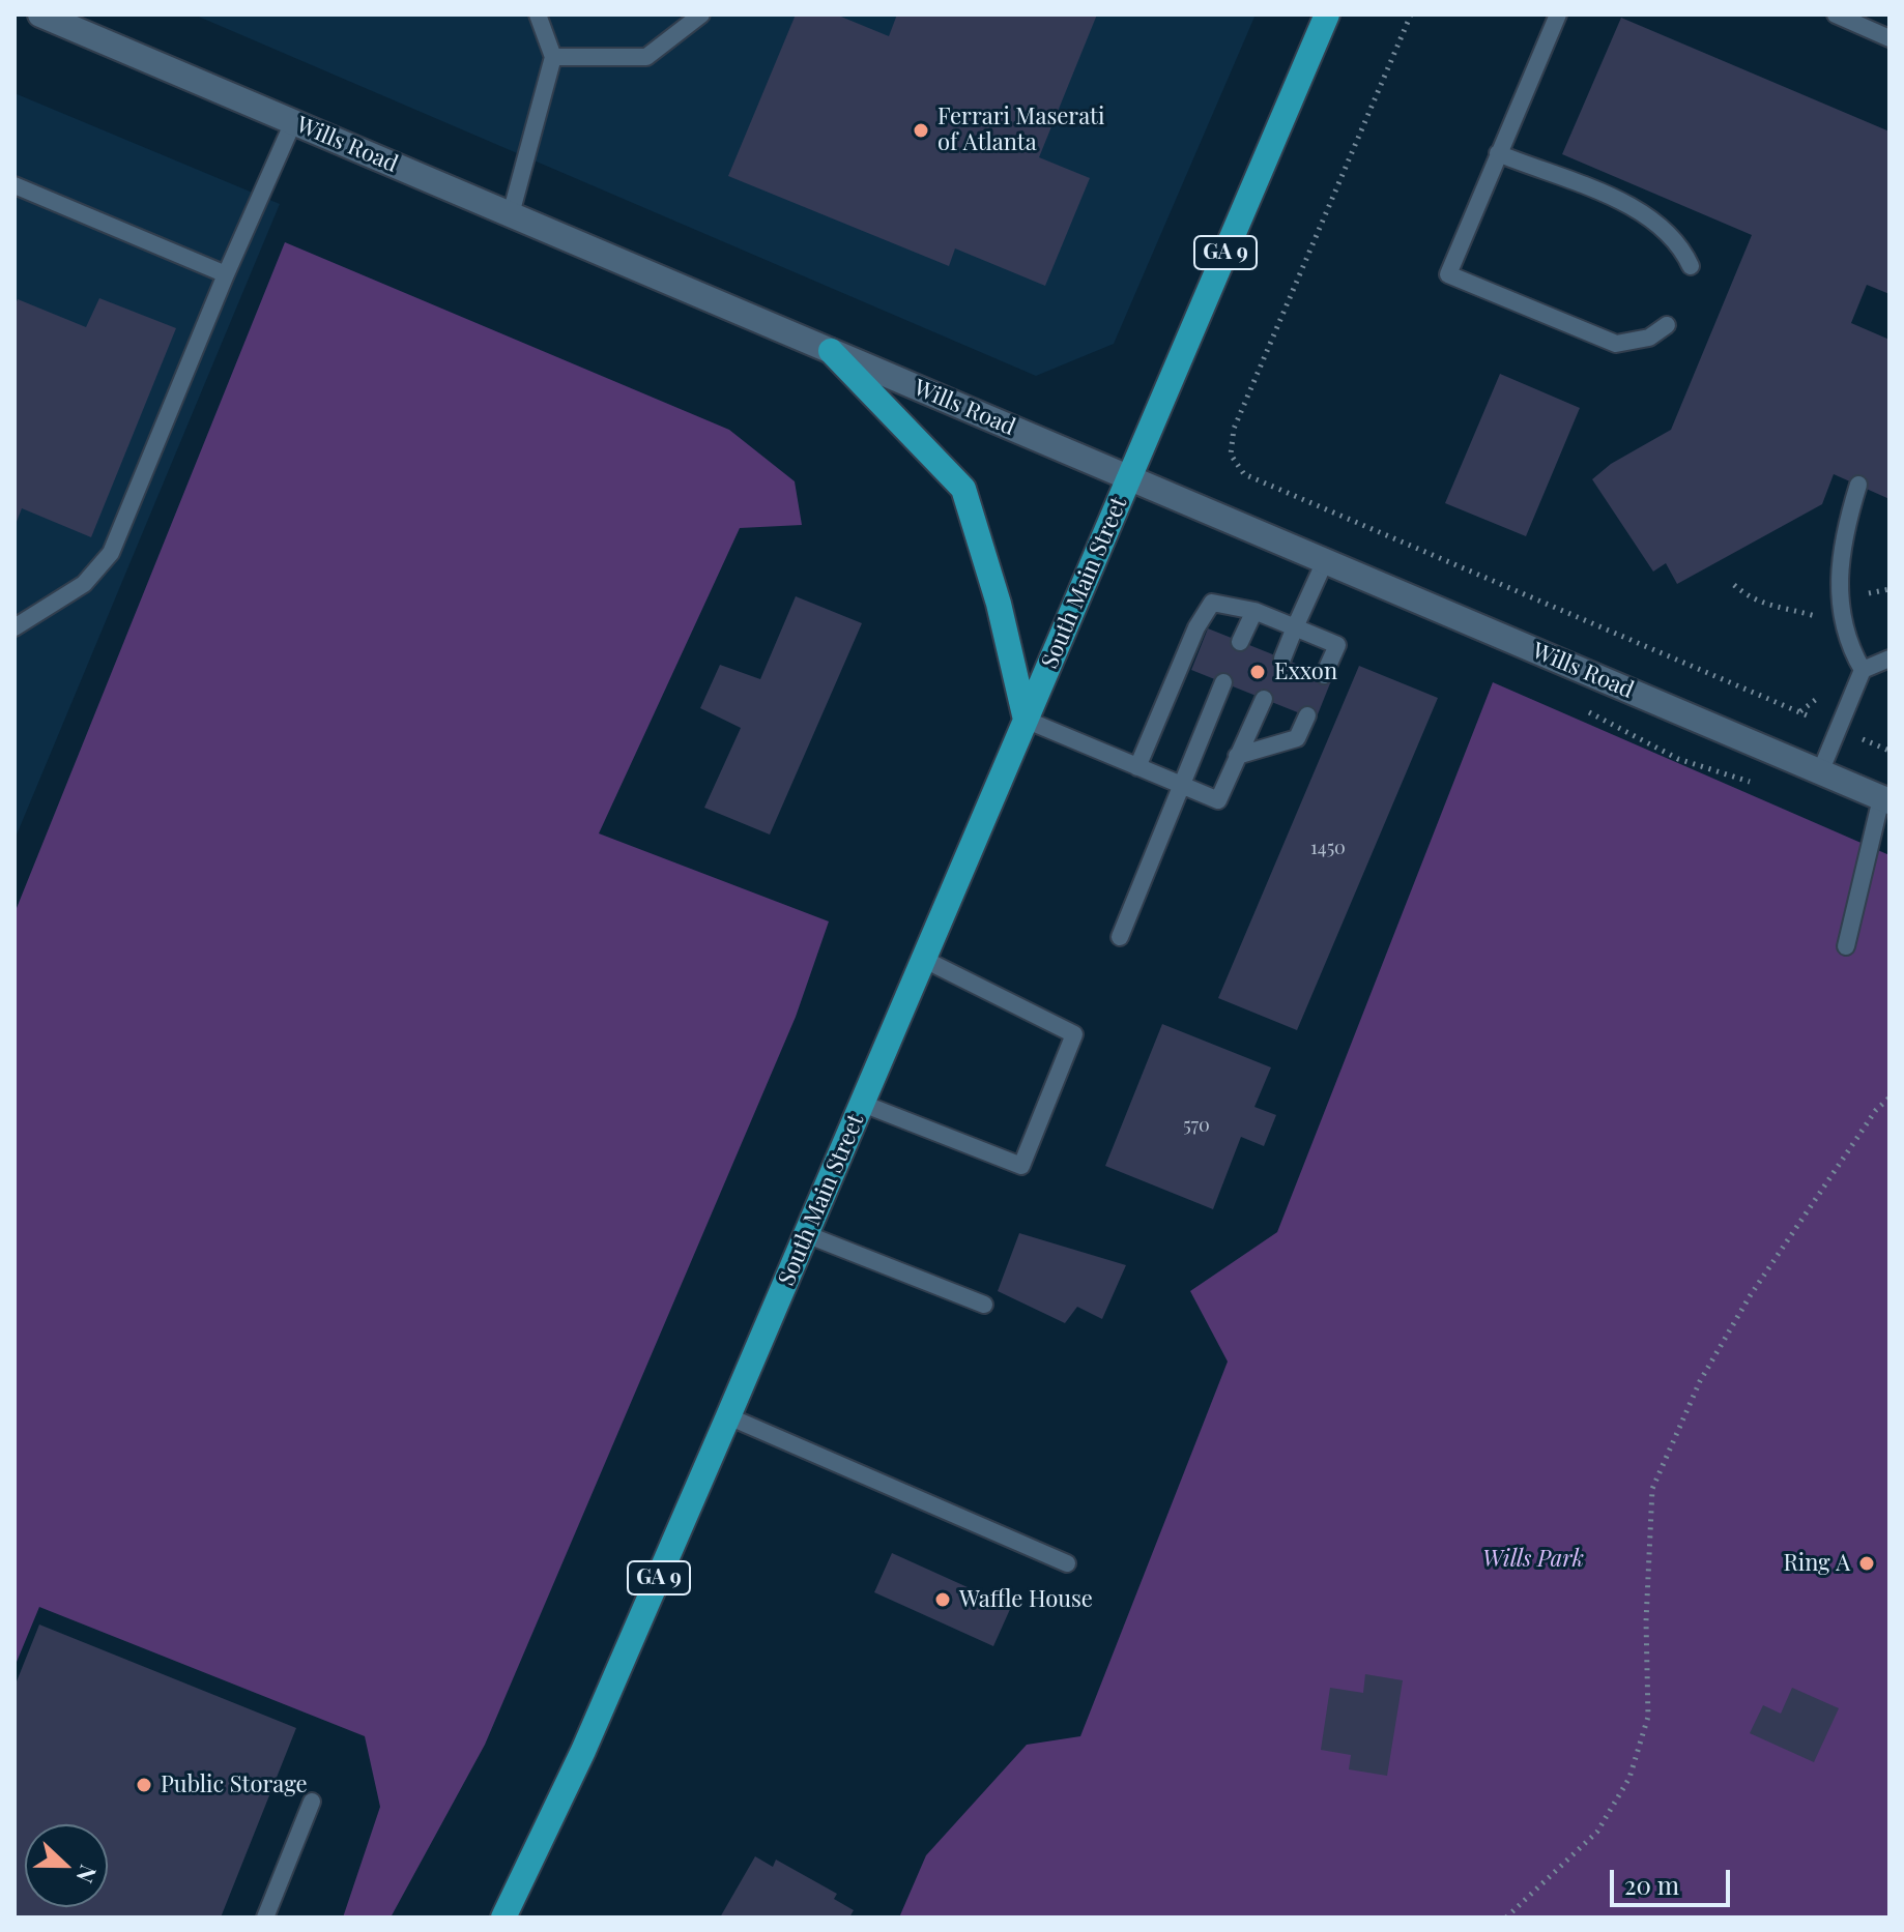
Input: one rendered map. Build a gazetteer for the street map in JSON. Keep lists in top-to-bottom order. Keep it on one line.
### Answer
{"streets":{"highway":["GA 9","South Main Street"],"street":["Wills Road"]},"crossings":[["Wills Road","GA 9"],["Wills Road","South Main Street"],["GA 9","South Main Street"]],"parks":["Wills Park"],"places":["Ferrari Maserati of Atlanta","Exxon","Ring A","Waffle House","Public Storage"],"house_numbers":["1450","570"],"scale_bar":"20 m","north":"right"}
